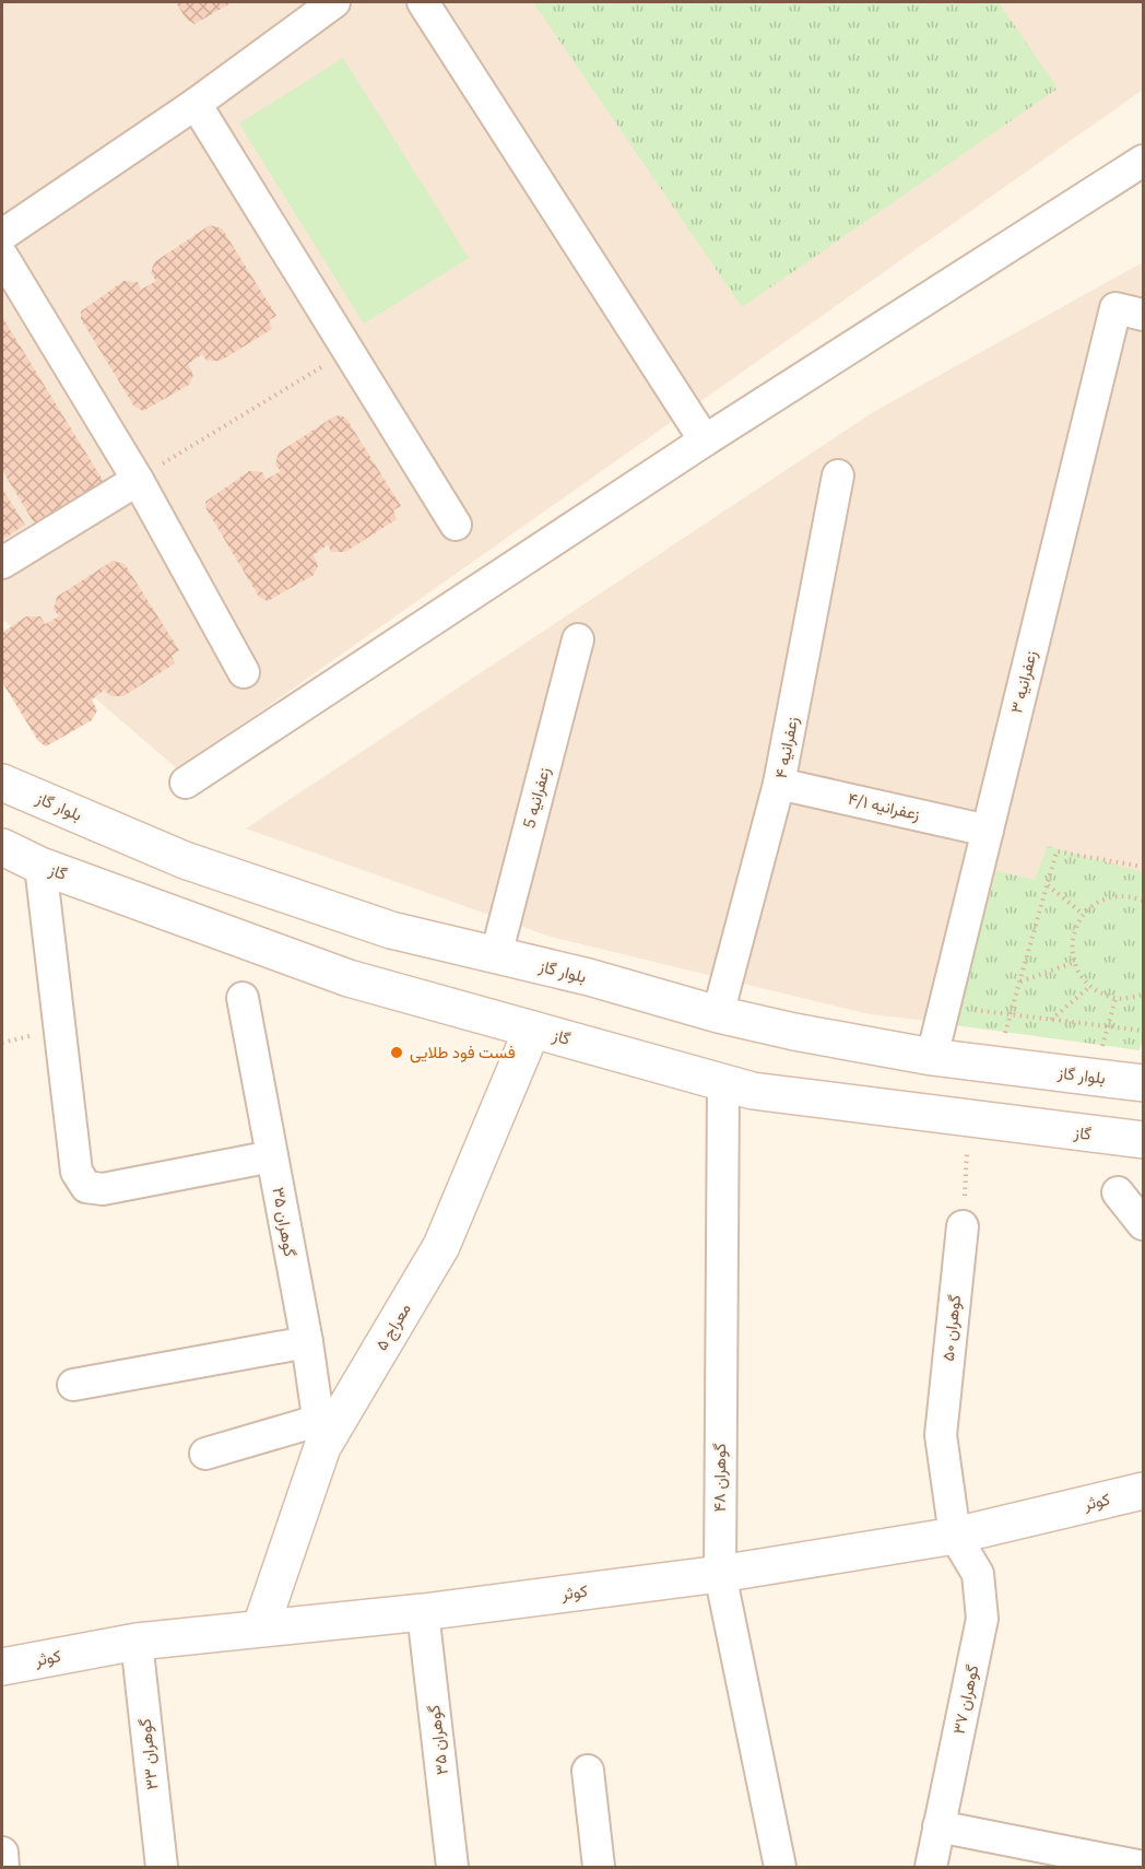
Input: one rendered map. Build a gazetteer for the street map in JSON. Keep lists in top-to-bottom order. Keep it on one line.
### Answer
{"streets":{"main road":["بلوار گاز","گاز","معراج ۵","کوثر"],"street":["زعفرانیه ۳","زعفرانیه ۴","5 زعفرانیه","زعفرانیه ۴/۱","گوهران ۳۵","گوهران ۵۰","گوهران ۴۸","گوهران ۳۷","گوهران ۳۳"]},"crossings":[["زعفرانیه ۳","بلوار گاز"],["زعفرانیه ۳","زعفرانیه ۴/۱"],["زعفرانیه ۴","بلوار گاز"],["زعفرانیه ۴","زعفرانیه ۴/۱"],["5 زعفرانیه","بلوار گاز"],["گاز","معراج ۵"],["گاز","گوهران ۴۸"],["گوهران ۳۵","معراج ۵"],["گوهران ۳۵","کوثر"],["معراج ۵","کوثر"],["گوهران ۵۰","کوثر"],["گوهران ۵۰","گوهران ۳۷"],["گوهران ۴۸","کوثر"],["کوثر","گوهران ۳۷"],["کوثر","گوهران ۳۳"]],"places":["فست فود طلایی"]}
